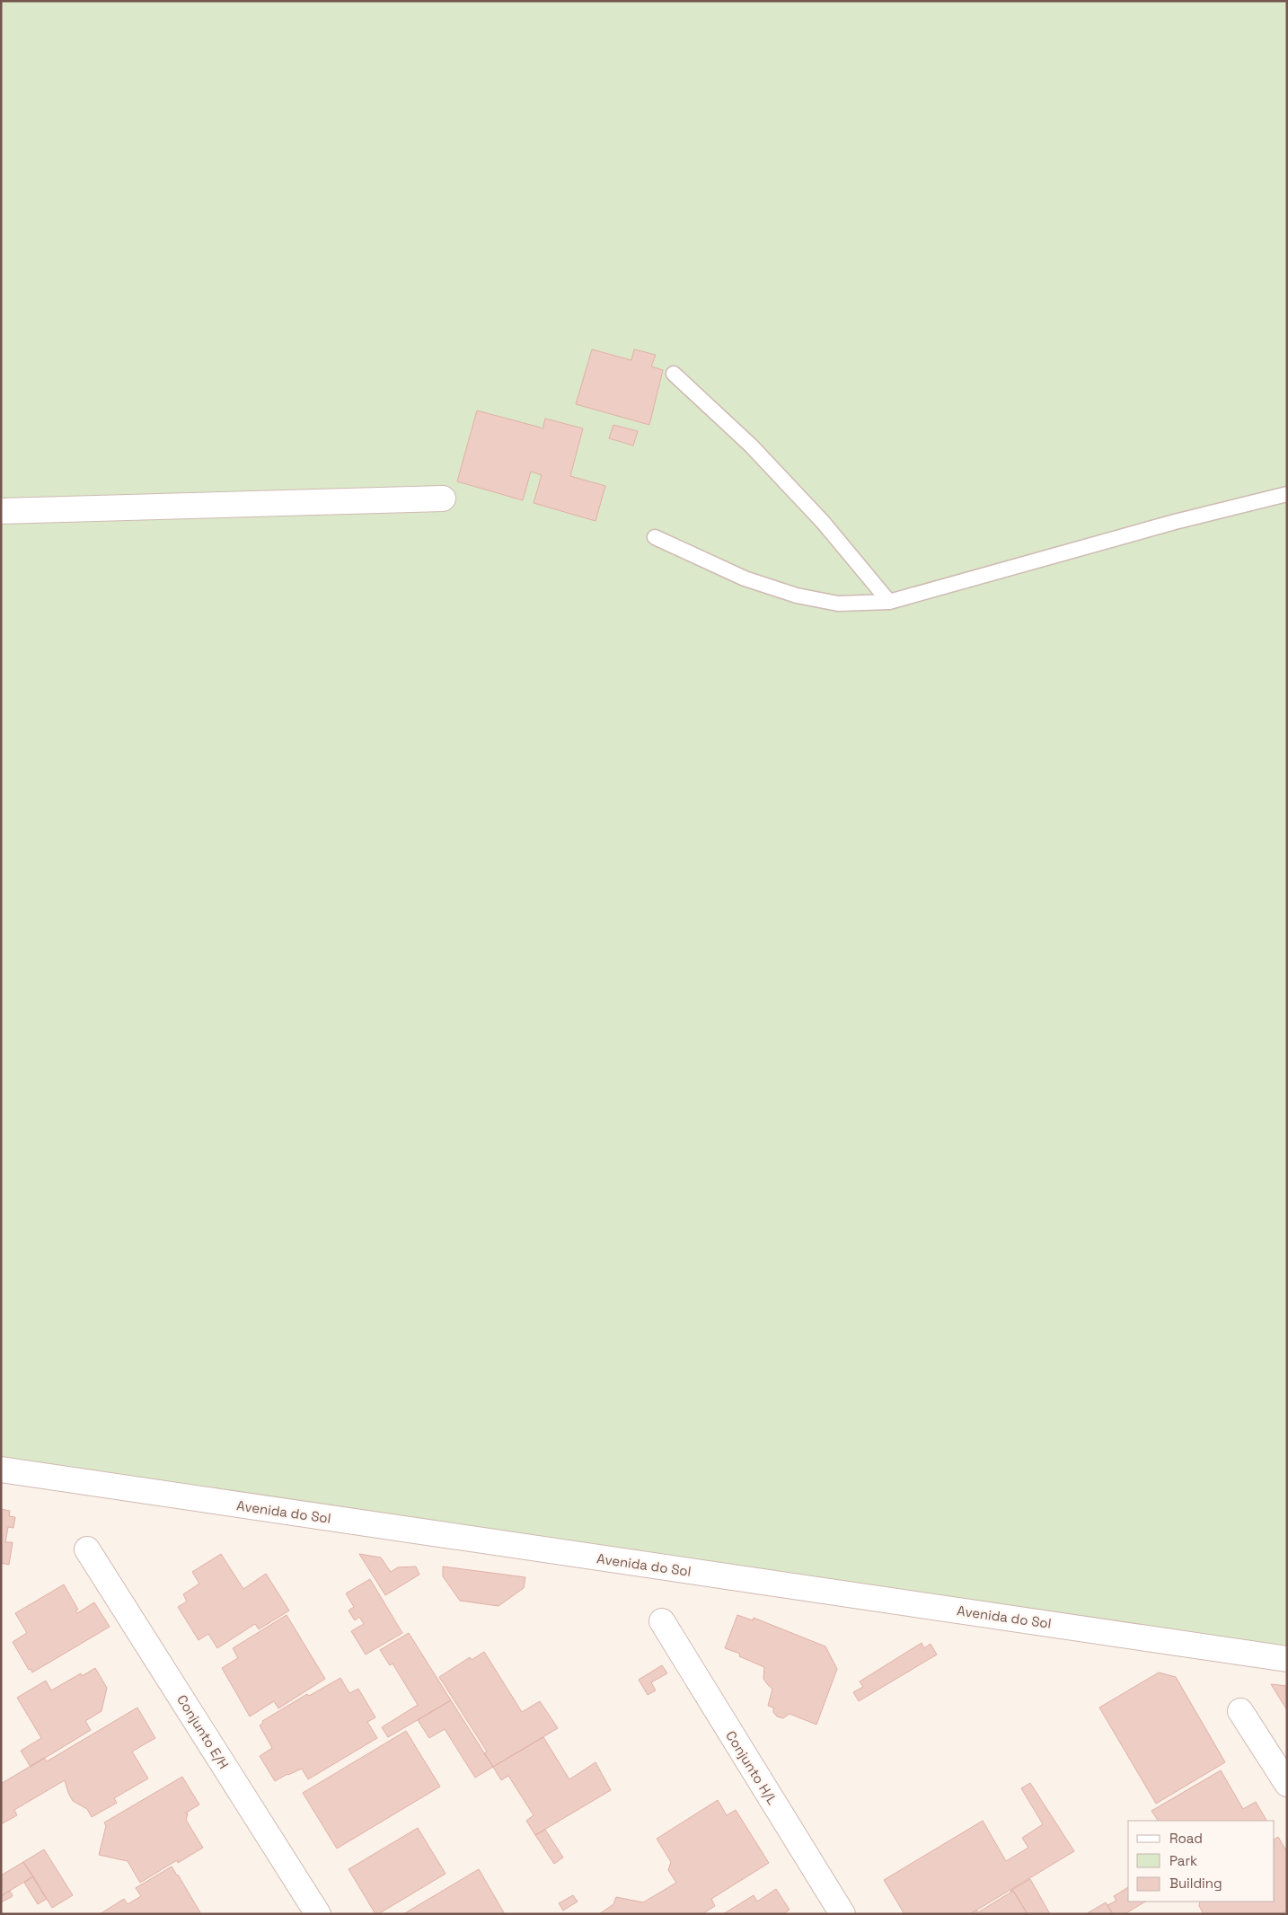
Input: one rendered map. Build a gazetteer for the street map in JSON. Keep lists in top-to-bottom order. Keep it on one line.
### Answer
{"streets":{"street":["Avenida do Sol","Conjunto E/H","Conjunto H/L"]},"legend":["Road","Park","Building"]}
